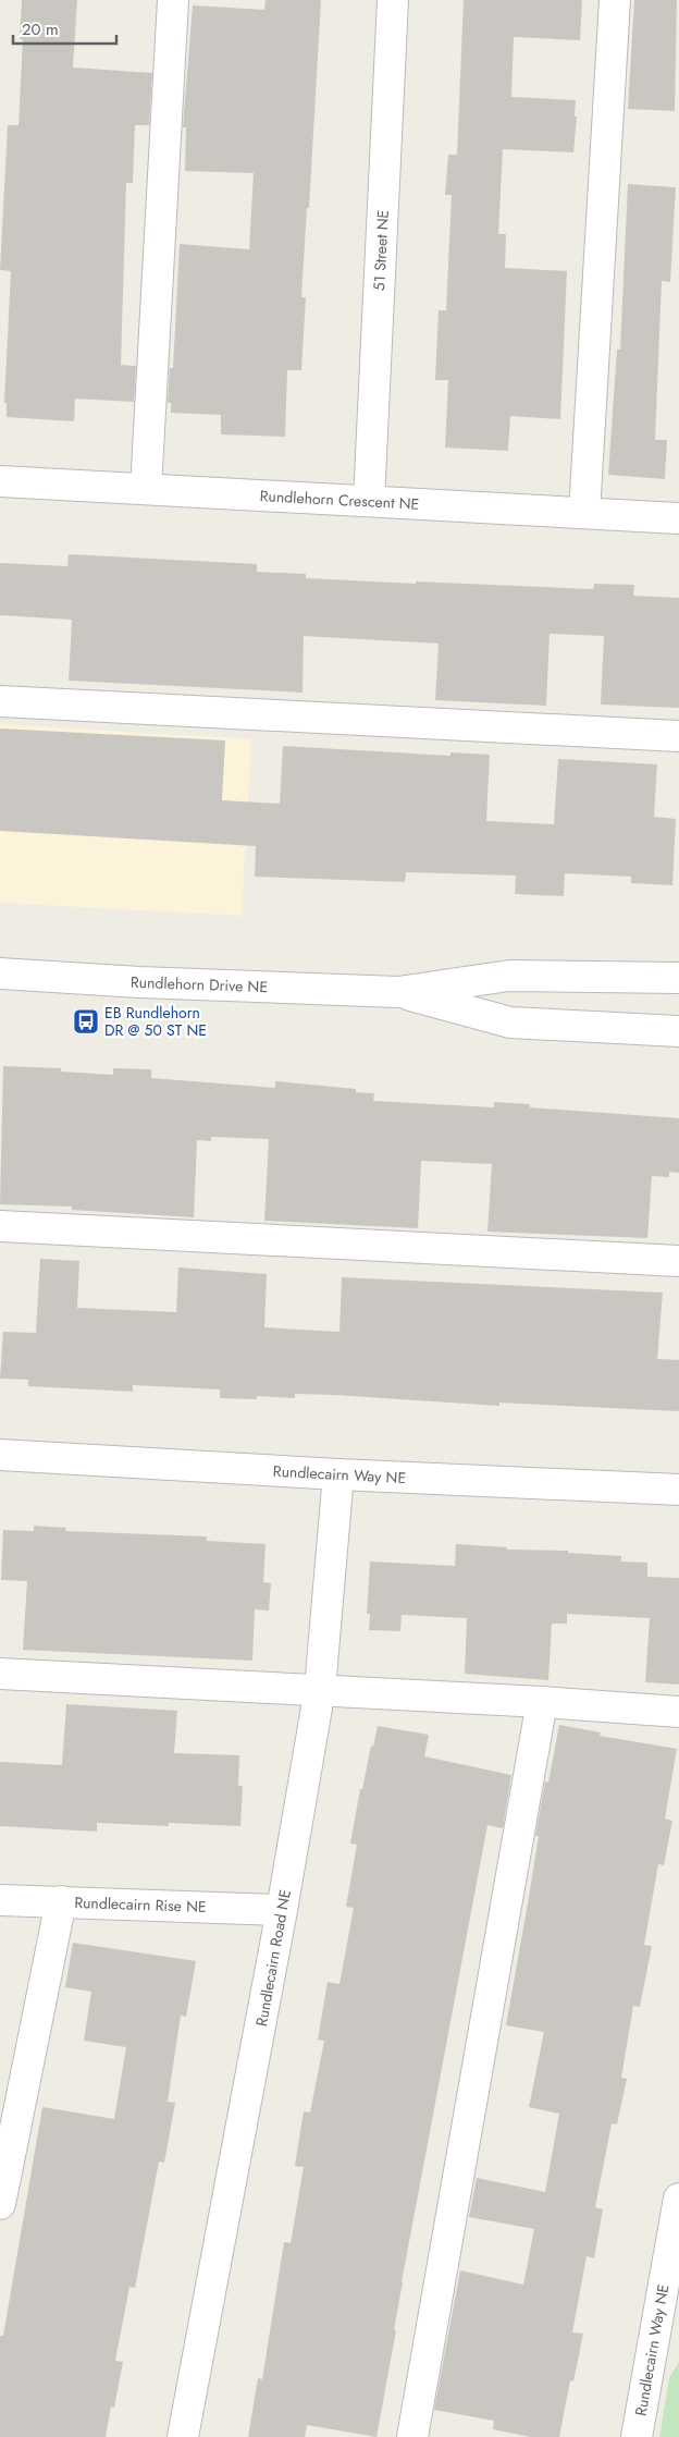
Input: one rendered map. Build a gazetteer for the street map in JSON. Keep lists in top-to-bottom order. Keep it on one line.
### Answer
{"streets":{"street":["51 Street NE","Rundlehorn Crescent NE","Rundlehorn Drive NE","Rundlecairn Way NE","Rundlecairn Rise NE","Rundlecairn Road NE"]},"crossings":[["51 Street NE","Rundlehorn Crescent NE"],["Rundlecairn Way NE","Rundlecairn Road NE"],["Rundlecairn Rise NE","Rundlecairn Road NE"]],"places":{"bus stop":["EB Rundlehorn DR @ 50 ST NE"]},"scale_bar":"20 m"}
